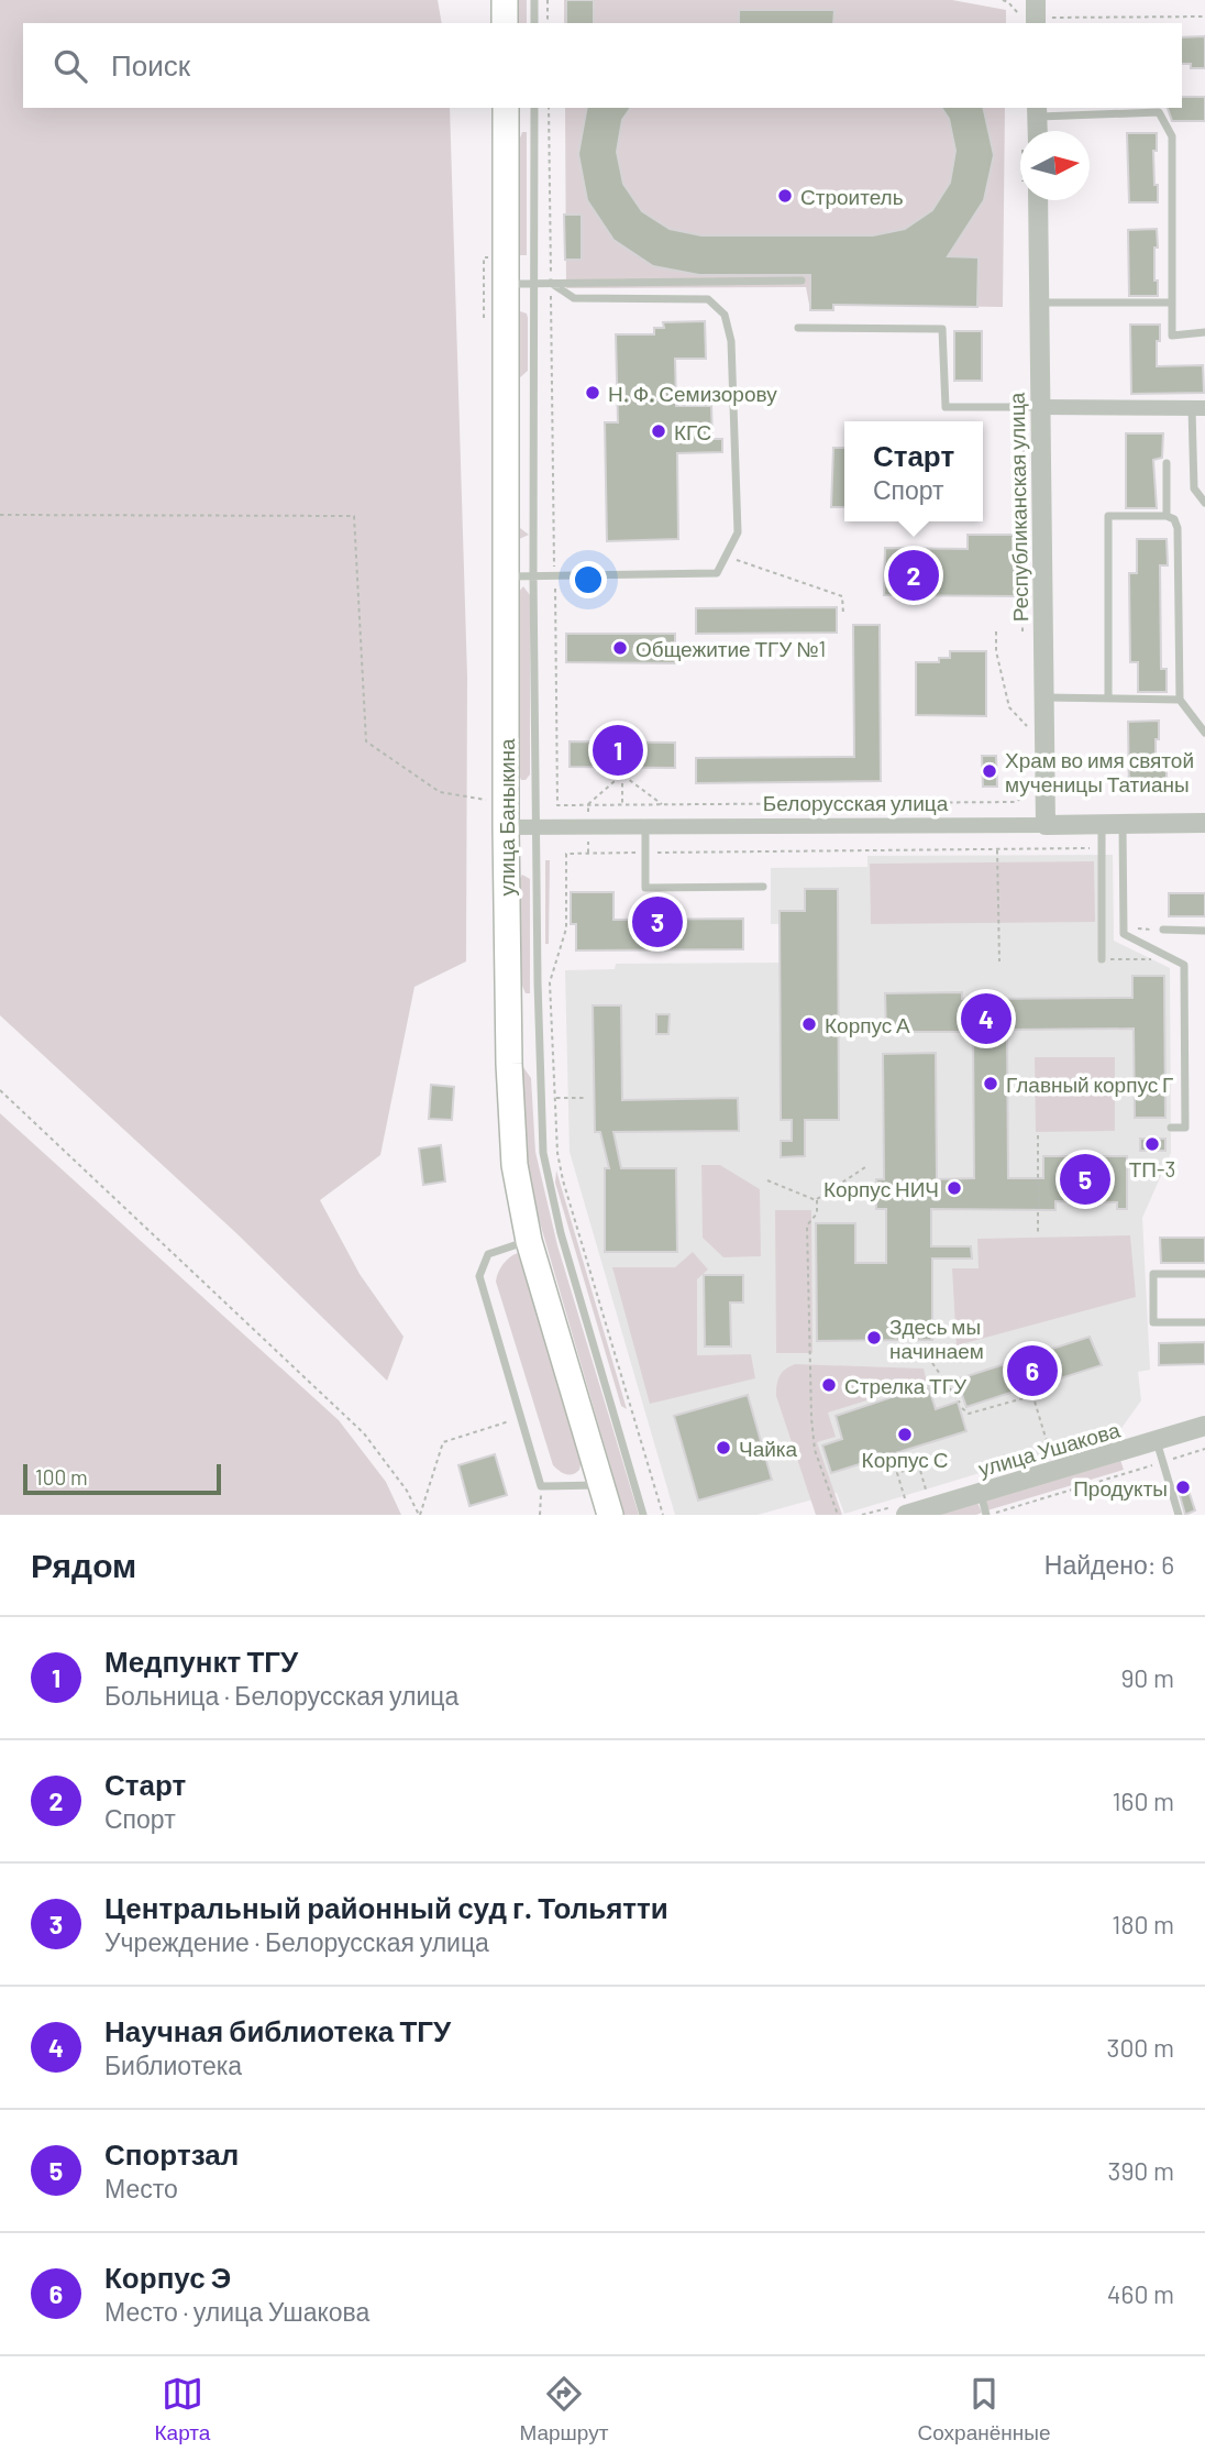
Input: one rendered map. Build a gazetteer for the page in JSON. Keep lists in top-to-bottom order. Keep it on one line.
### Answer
{"streets":{"main road":["улица Баныкина"],"street":["Республиканская улица","Белорусская улица","улица Ушакова"]},"crossings":[["Республиканская улица","Белорусская улица"],["Белорусская улица","улица Баныкина"]],"places":["Строитель","Н. Ф. Семизорову","КГС","Общежитие ТГУ №1","Храм во имя святой мученицы Татианы","Корпус А","Главный корпус Г","ТП-3","Корпус НИЧ","Здесь мы начинаем","Стрелка ТГУ","Корпус С","Чайка","Продукты"],"scale_bar":"100 m","north":"right","page":{"search":"Поиск","popup":["Старт","Спорт"],"pins":["2","1","3","4","5","6"],"scale":"100 m","heading":["Рядом","Найдено: 6"],"list":[{"mark":"1","name":"Медпункт ТГУ","note":"Больница · Белорусская улица","value":"90 m"},{"mark":"2","name":"Старт","note":"Спорт","value":"160 m"},{"mark":"3","name":"Центральный районный суд г. Тольятти","note":"Учреждение · Белорусская улица","value":"180 m"},{"mark":"4","name":"Научная библиотека ТГУ","note":"Библиотека","value":"300 m"},{"mark":"5","name":"Спортзал","note":"Место","value":"390 m"},{"mark":"6","name":"Корпус Э","note":"Место · улица Ушакова","value":"460 m"}],"nav":["Карта","Маршрут","Сохранённые"]}}
